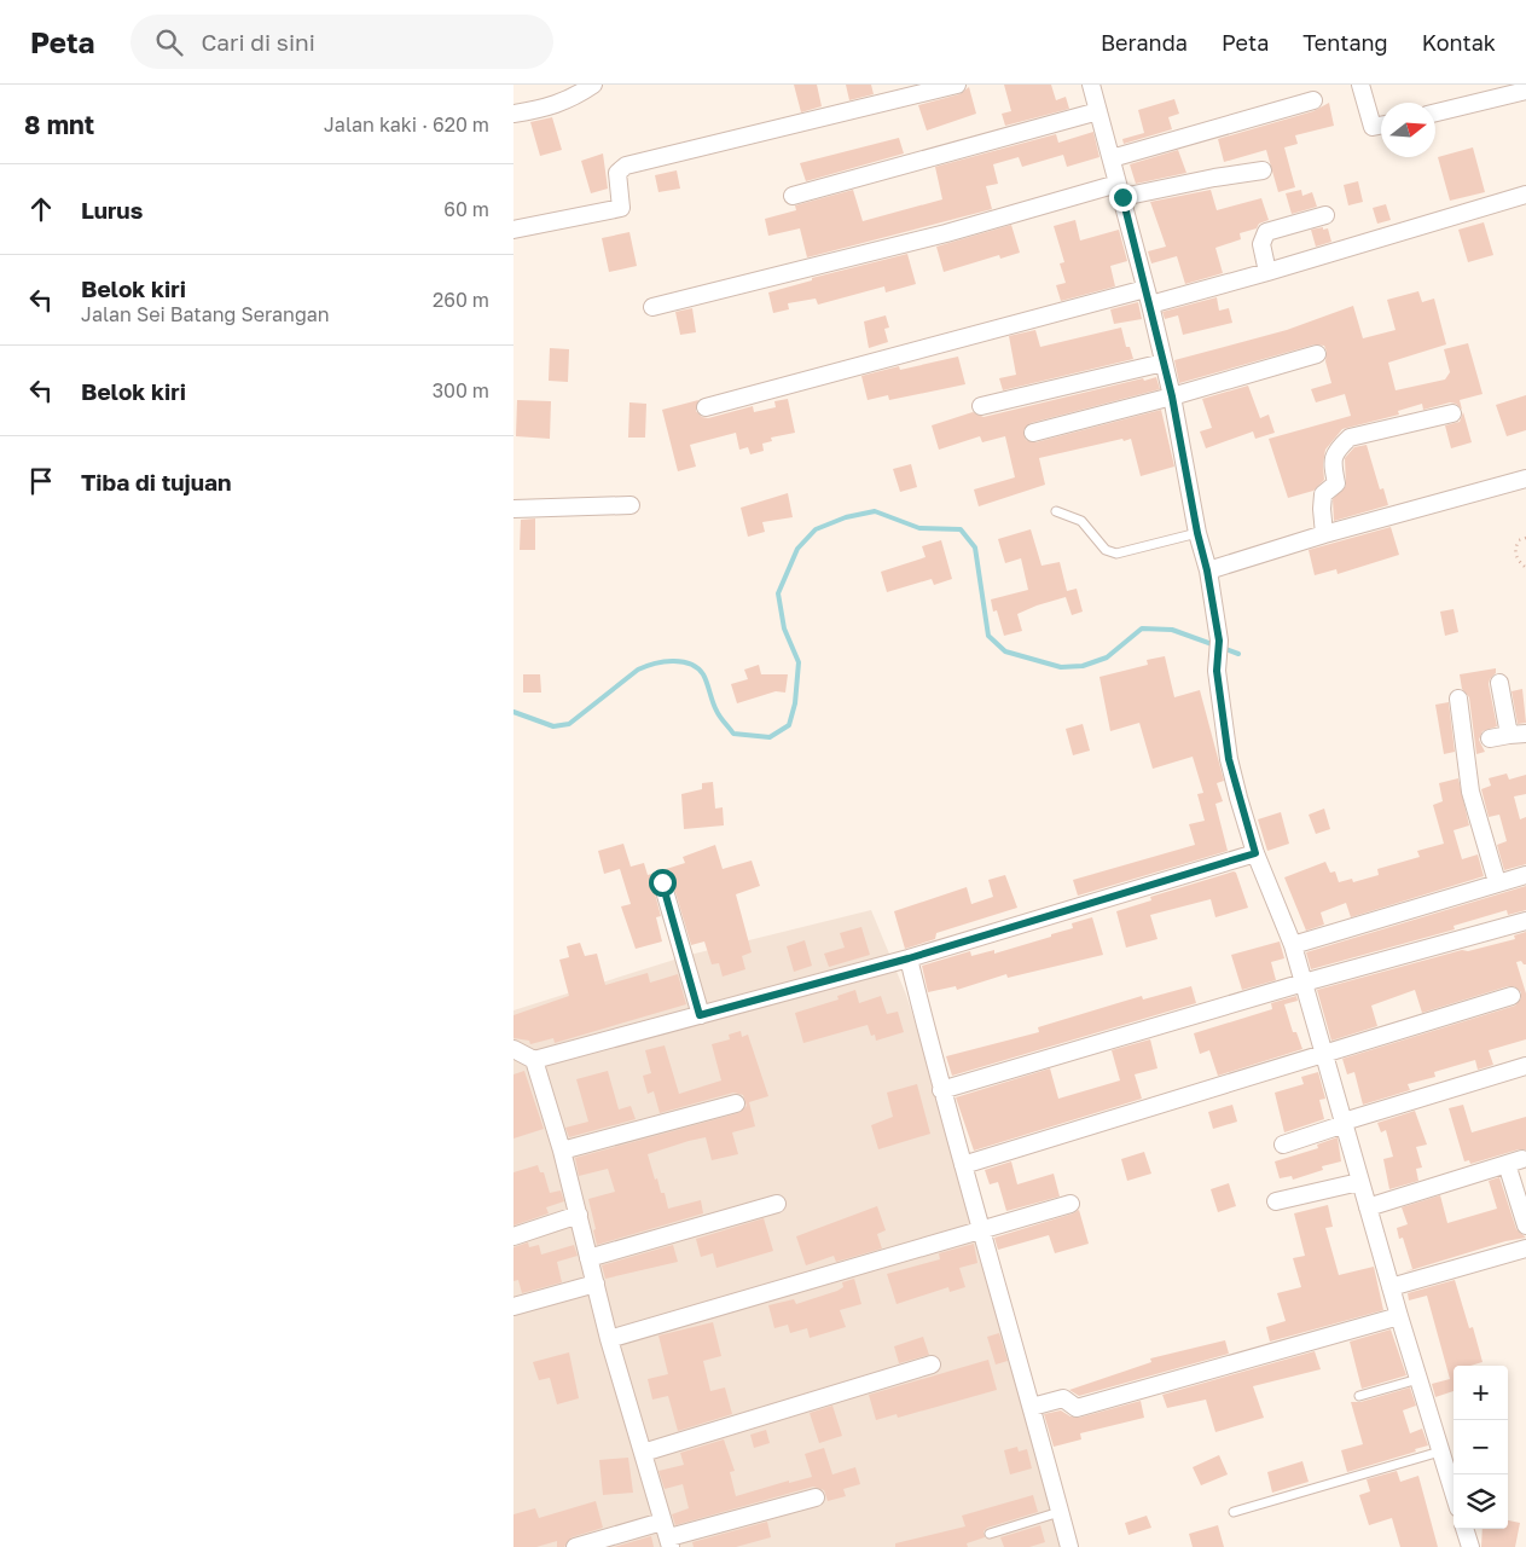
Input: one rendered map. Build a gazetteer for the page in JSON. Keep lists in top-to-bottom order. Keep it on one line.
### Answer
{"north":"right","page":{"header":"Peta","search":"Cari di sini","nav":["Beranda","Peta","Tentang","Kontak"],"heading":["8 mnt","Jalan kaki · 620 m"],"list":[["Lurus","60 m"],["Belok kiri","Jalan Sei Batang Serangan","260 m"],["Belok kiri","300 m"],"Tiba di tujuan"],"map_buttons":["+","−"]}}
